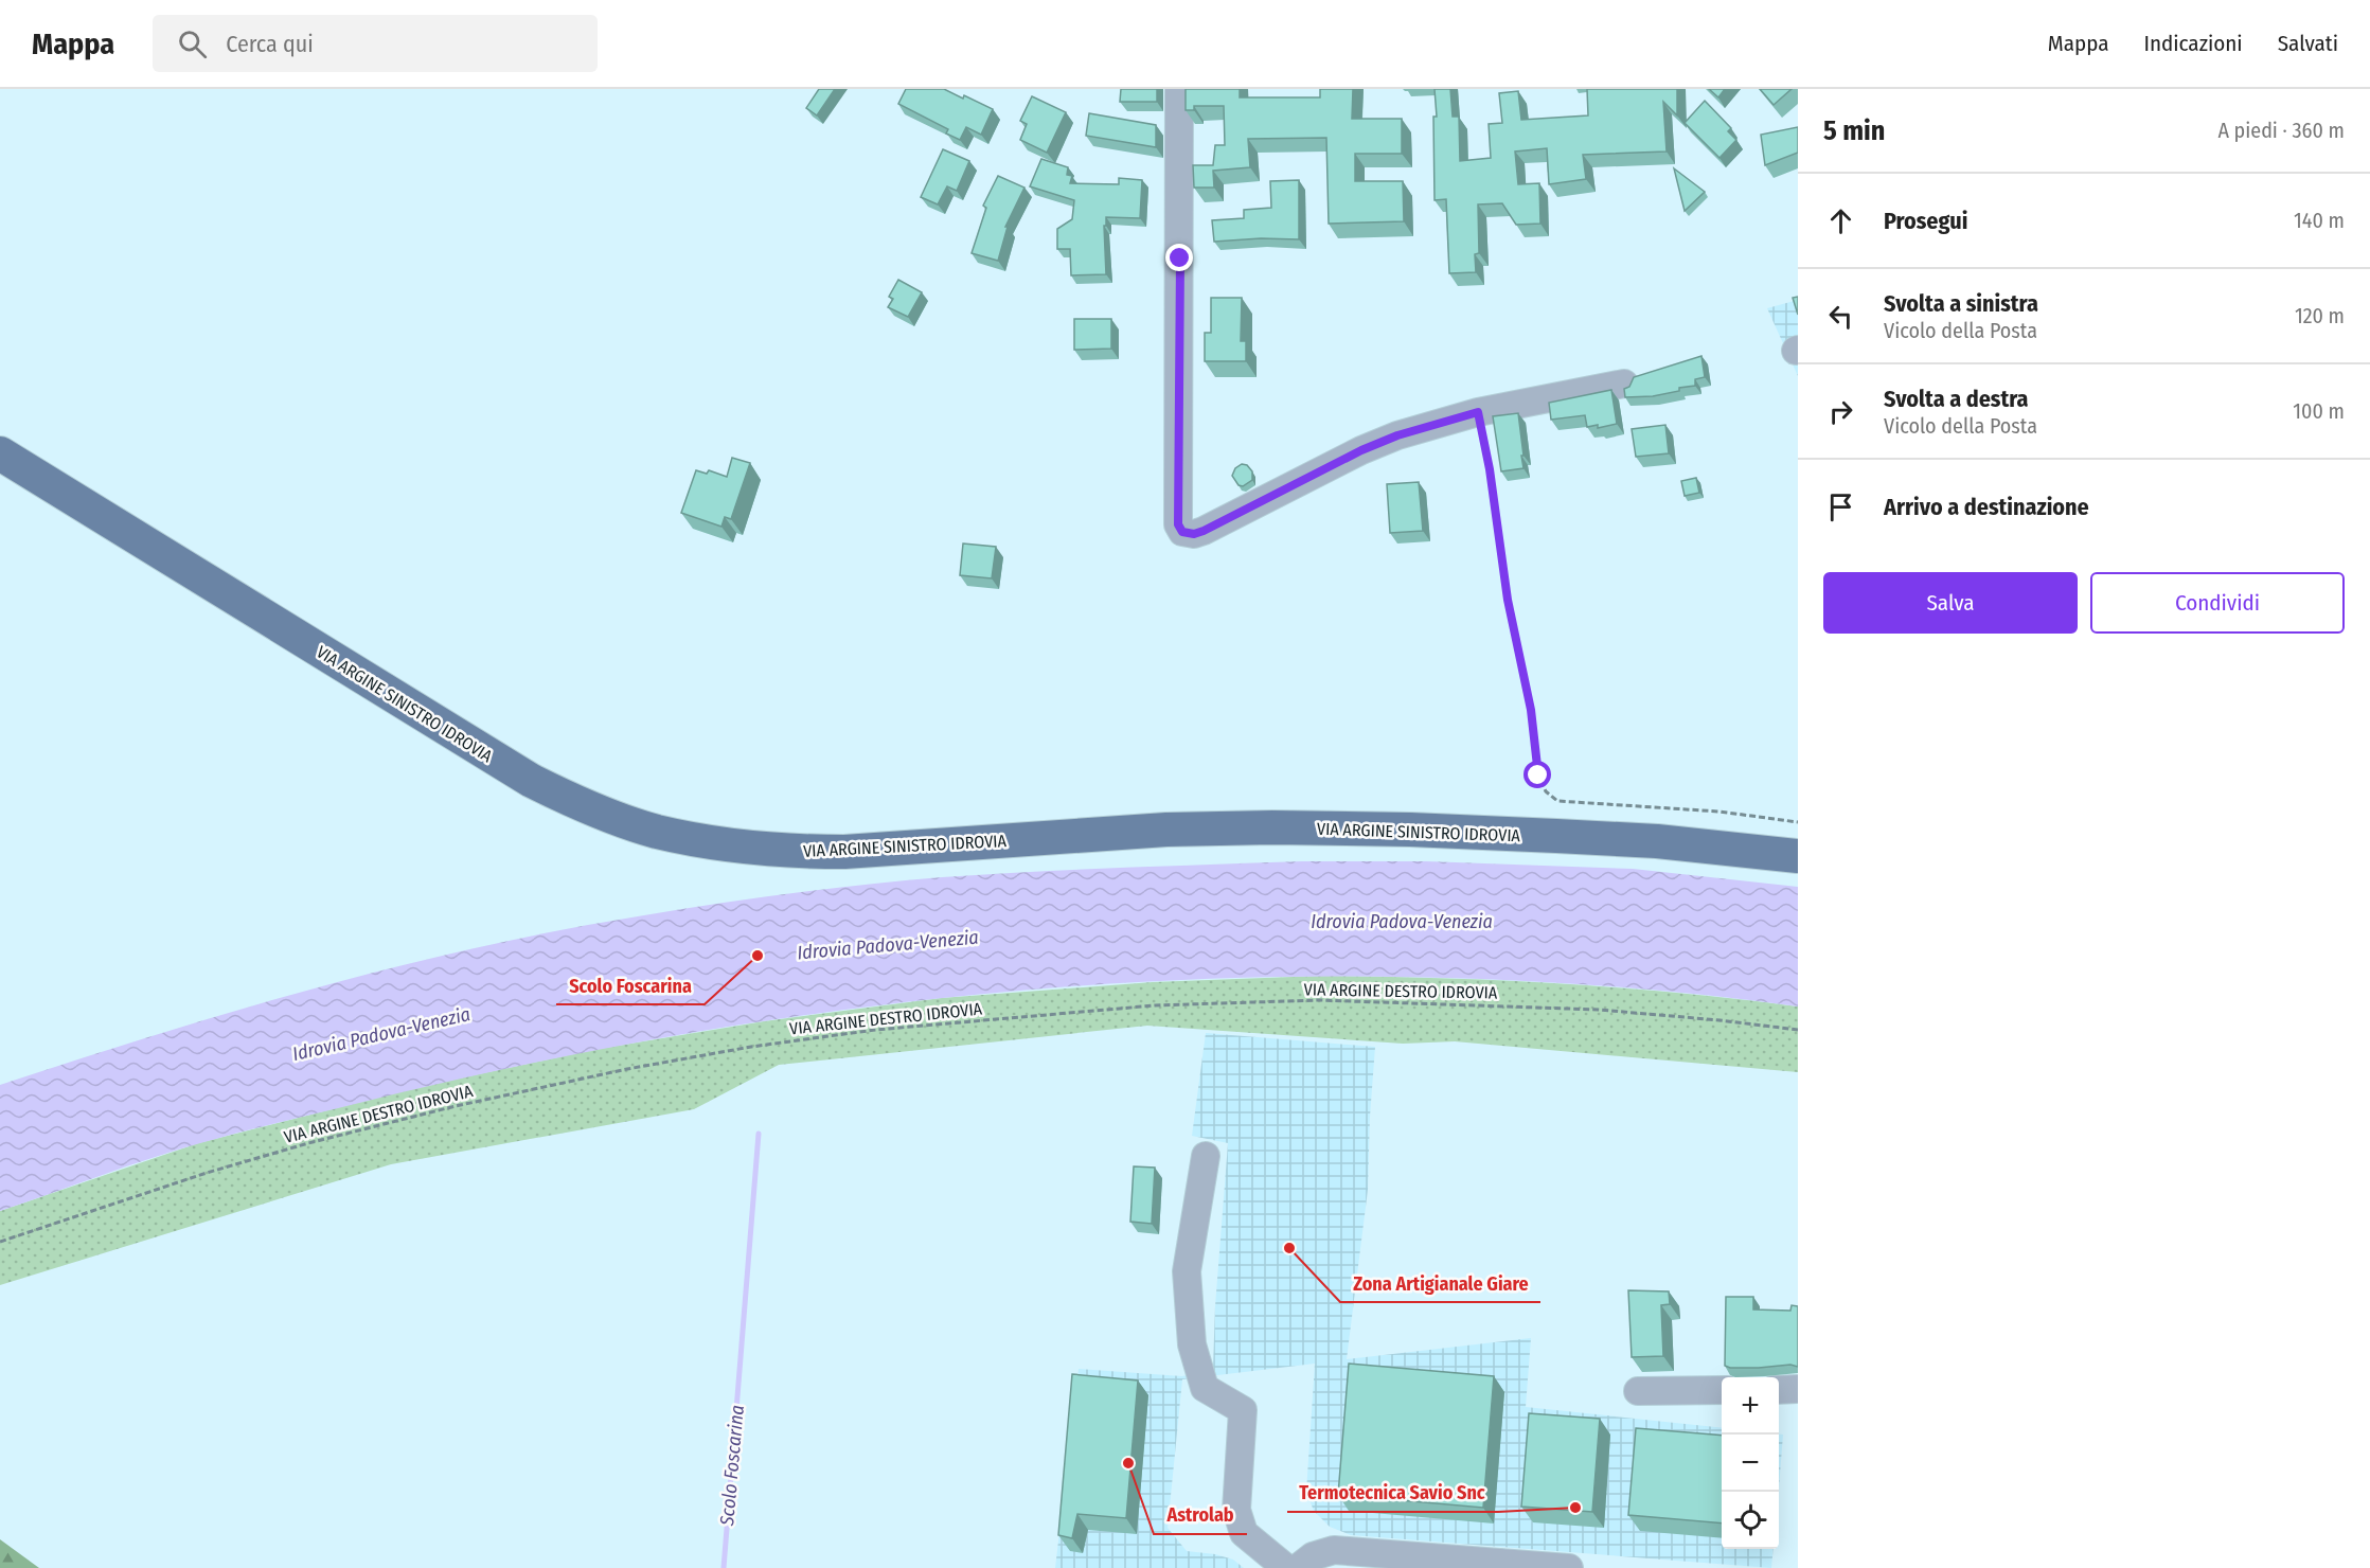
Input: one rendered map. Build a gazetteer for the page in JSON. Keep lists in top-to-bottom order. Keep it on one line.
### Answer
{"streets":{"main road":["VIA ARGINE SINISTRO IDROVIA"],"path":["VIA ARGINE DESTRO IDROVIA"]},"water":["Idrovia Padova-Venezia","Scolo Foscarina"],"places":["Scolo Foscarina","Zona Artigianale Giare","Astrolab","Termotecnica Savio Snc"],"page":{"header":"Mappa","search":"Cerca qui","nav":["Mappa","Indicazioni","Salvati"],"heading":["5 min","A piedi · 360 m"],"list":[["Prosegui","140 m"],["Svolta a sinistra","Vicolo della Posta","120 m"],["Svolta a destra","Vicolo della Posta","100 m"],"Arrivo a destinazione"],"buttons":["Salva","Condividi"],"map_buttons":["+","−"]}}
